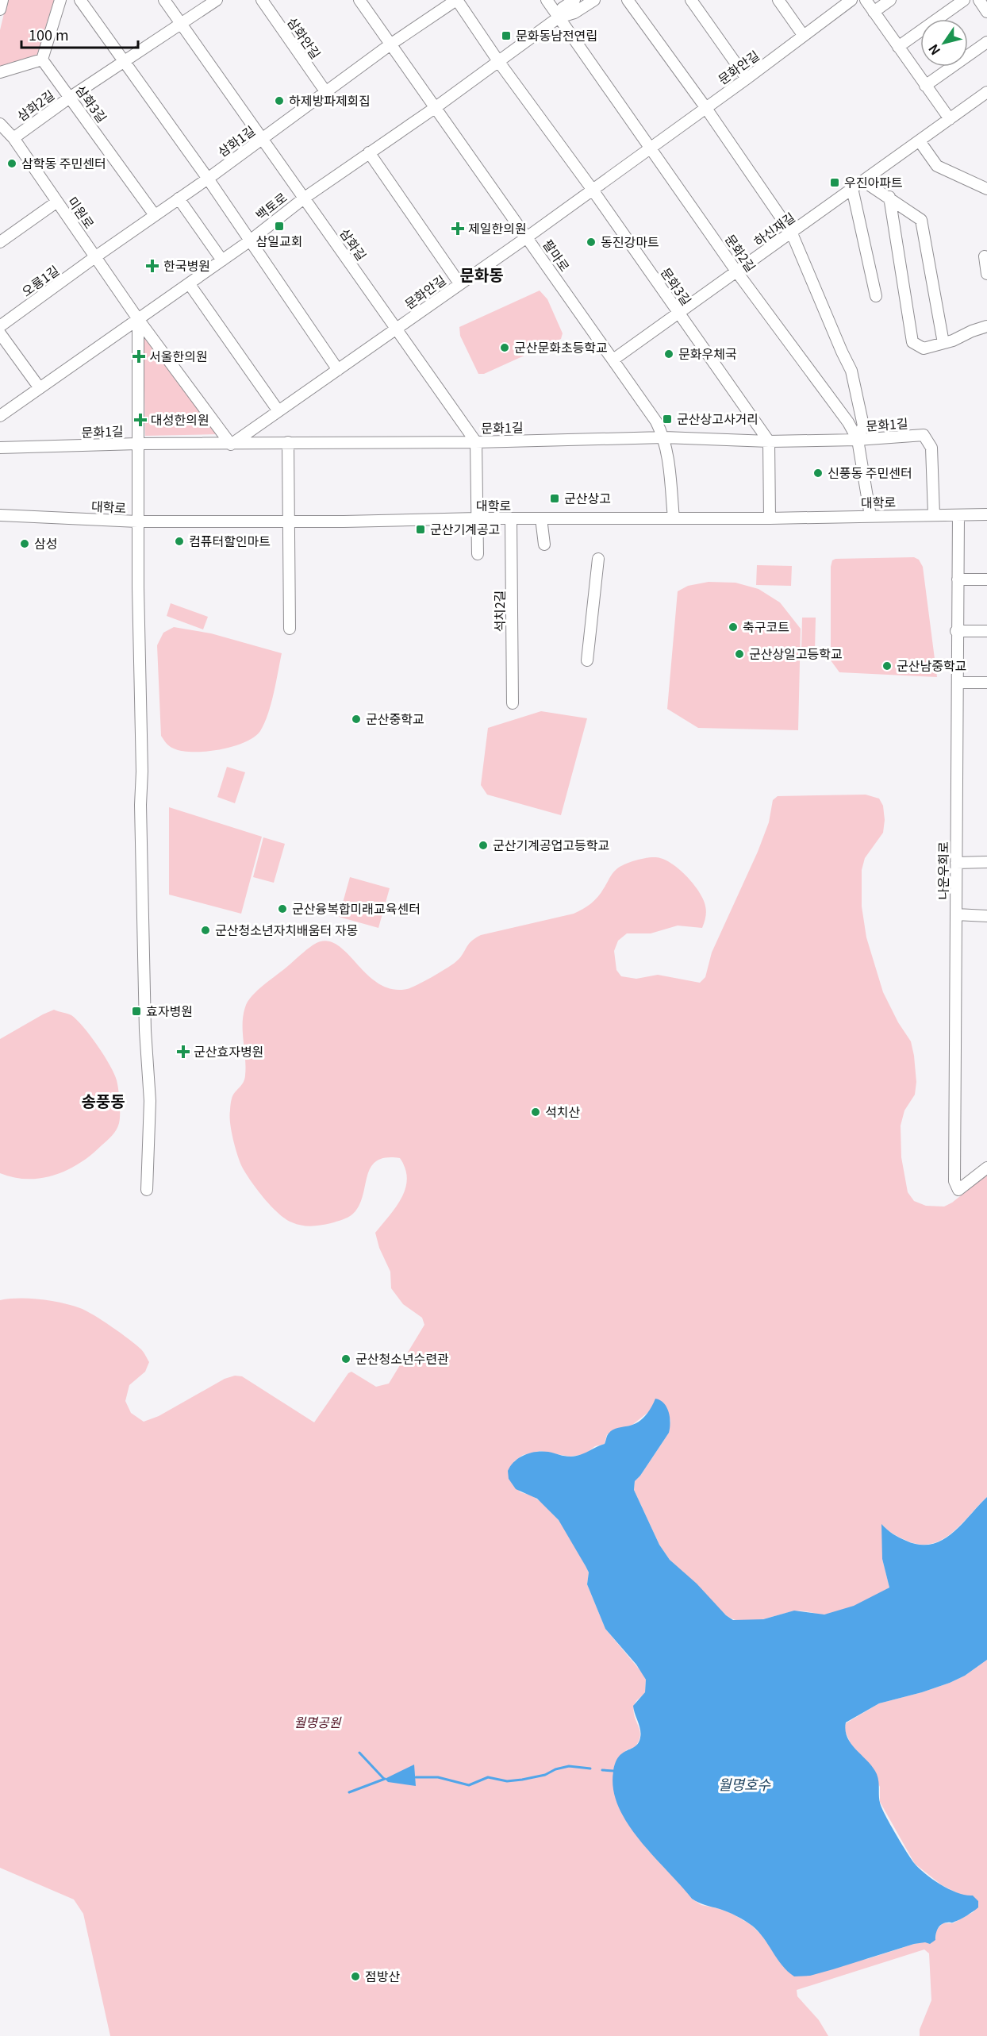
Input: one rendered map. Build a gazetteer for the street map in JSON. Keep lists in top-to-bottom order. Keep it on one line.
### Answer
{"streets":{"street":["삼화안길","문화안길","삼화3길","삼화2길","삼화1길","백토로","미원로","하신재길","삼화길","문화2길","팔마로","오룡1길","문화3길","문화1길","대학로","석치2길","나운우회로"]},"crossings":[["삼화안길","삼화1길"],["문화안길","삼화길"],["문화안길","문화2길"],["문화안길","팔마로"],["문화안길","문화3길"],["문화안길","문화1길"],["삼화3길","삼화2길"],["삼화3길","삼화1길"],["삼화2길","미원로"],["삼화2길","삼화길"],["삼화1길","미원로"],["삼화1길","삼화길"],["삼화1길","팔마로"],["삼화1길","오룡1길"],["삼화1길","문화3길"],["백토로","미원로"],["백토로","삼화길"],["백토로","문화2길"],["백토로","팔마로"],["백토로","문화3길"],["미원로","오룡1길"],["하신재길","문화2길"],["하신재길","팔마로"],["하신재길","문화3길"],["삼화길","문화1길"],["문화2길","문화1길"],["문화2길","대학로"],["팔마로","문화1길"],["팔마로","대학로"],["문화3길","문화1길"],["문화1길","대학로"],["대학로","석치2길"],["대학로","나운우회로"]],"districts":["문화동","송풍동"],"water":["월명호수"],"parks":["월명공원"],"places":{"transit":["문화동남전연립","우진아파트","삼일교회","군산상고사거리","군산상고","군산기계공고","효자병원"],"other":["하제방파제회집","삼학동 주민센터","동진강마트","군산문화초등학교","문화우체국","신풍동 주민센터","컴퓨터할인마트","삼성","축구코트","군산상일고등학교","군산남중학교","군산중학교","군산기계공업고등학교","군산융복합미래교육센터","군산청소년자치배움터 자몽","석치산","군산청소년수련관","점방산"],"health":["제일한의원","한국병원","서울한의원","대성한의원","군산효자병원"]},"scale_bar":"100 m","north":"bottom left"}
